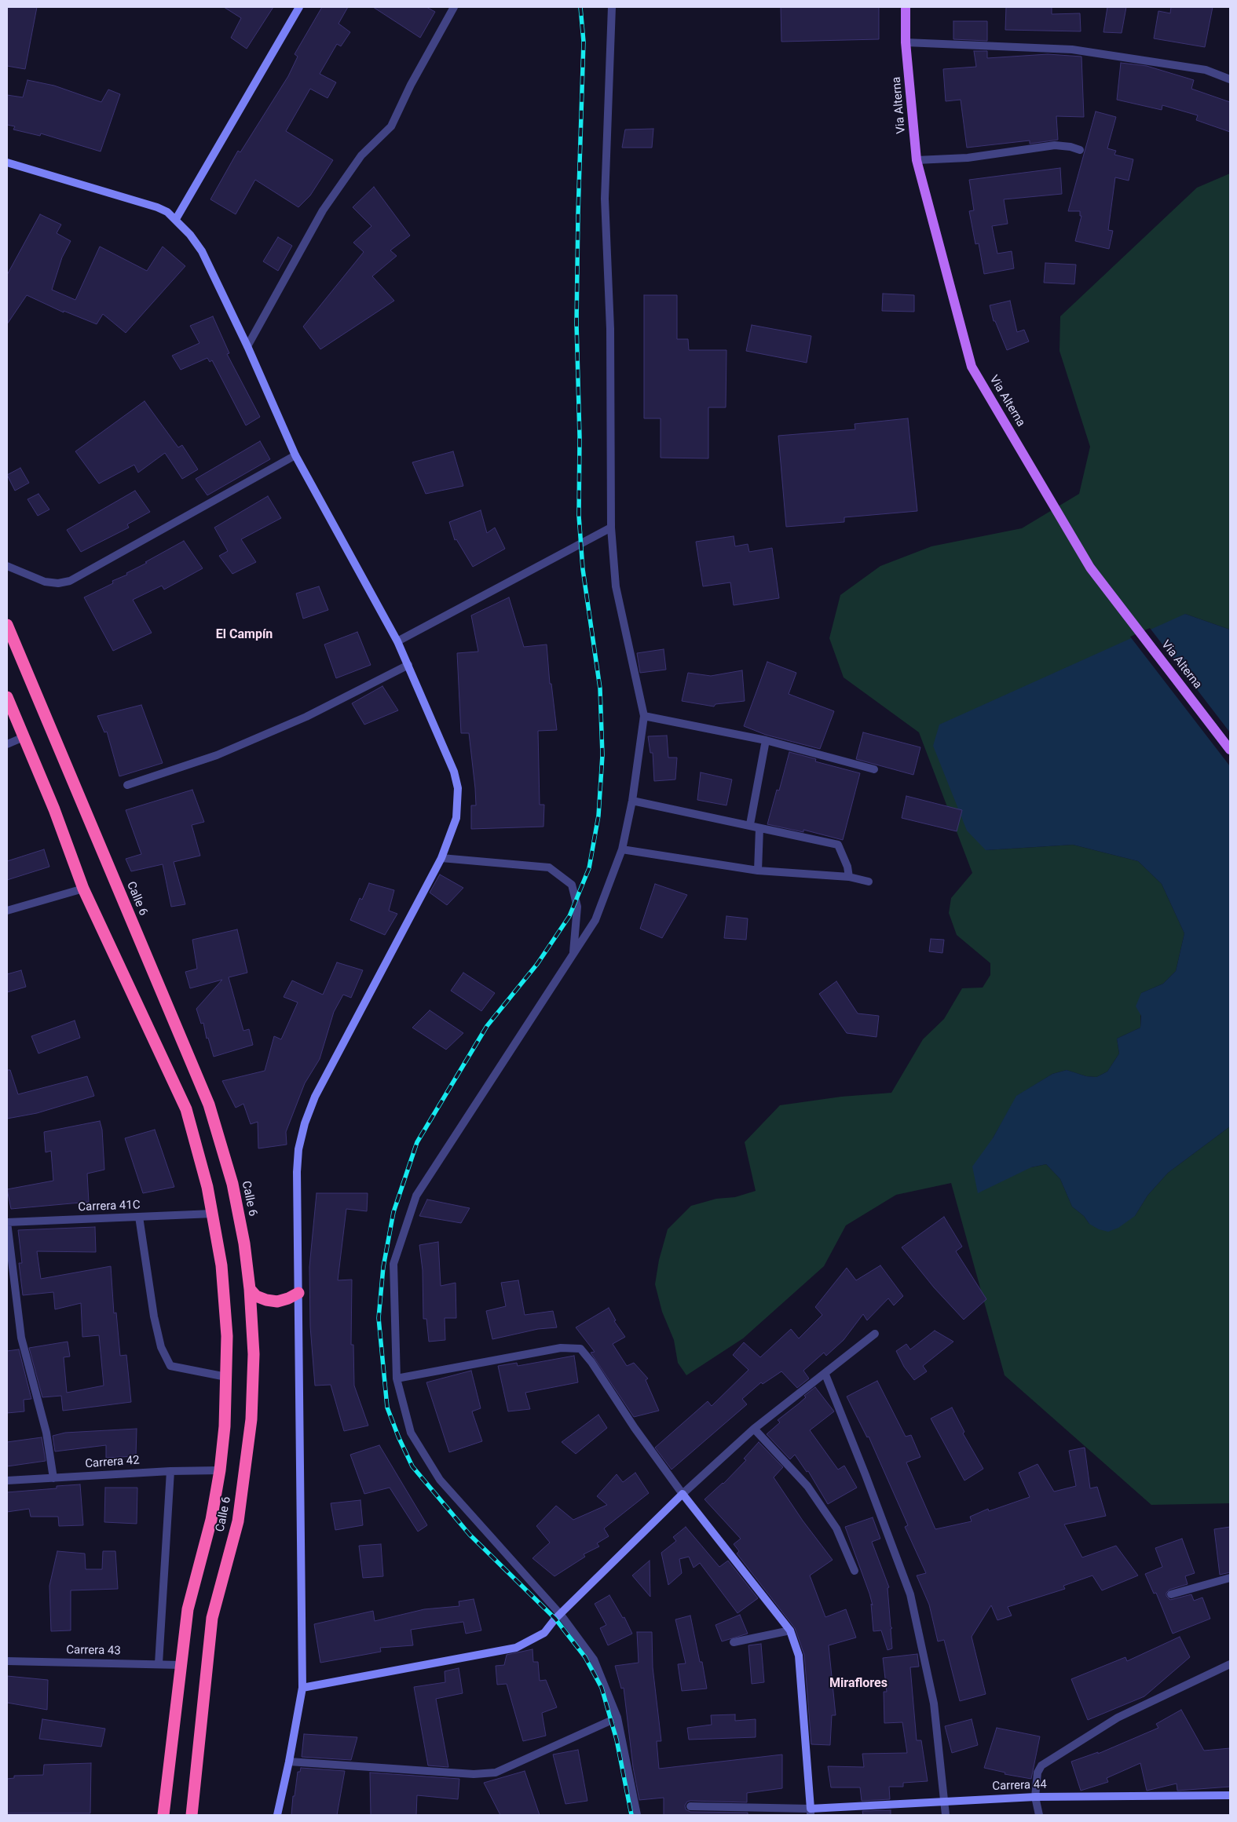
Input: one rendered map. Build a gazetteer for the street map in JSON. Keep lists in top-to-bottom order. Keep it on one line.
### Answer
{"streets":{"highway":["Calle 6"],"main road":["Via Alterna","Carrera 44"],"street":["Carrera 41C","Carrera 42","Carrera 43"]},"crossings":[["Calle 6","Carrera 41C"],["Calle 6","Carrera 42"],["Calle 6","Carrera 43"]],"districts":["El Campín","Miraflores"]}
